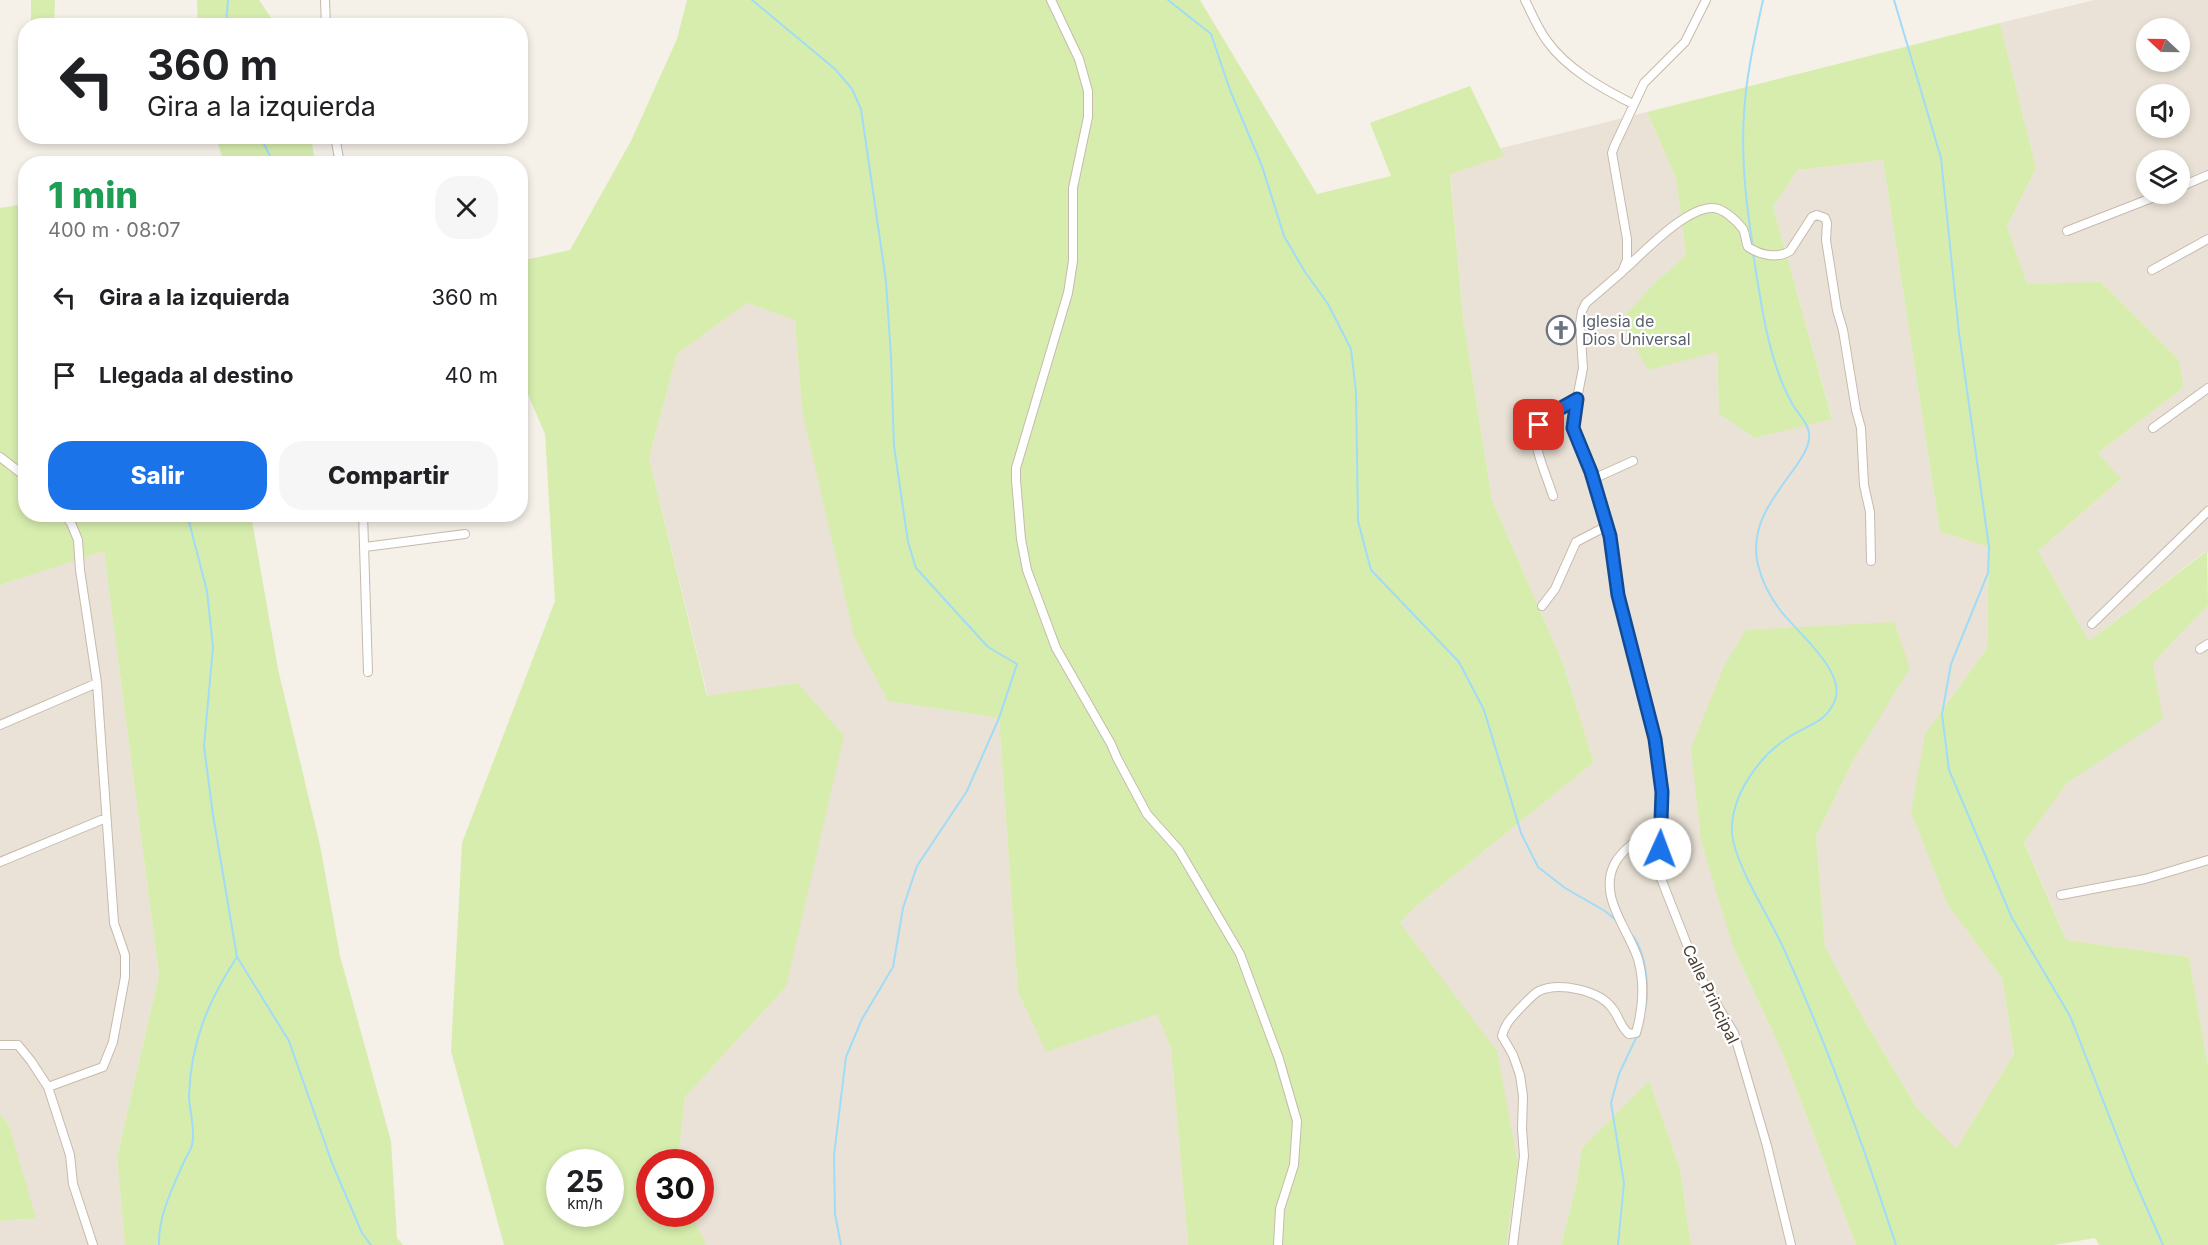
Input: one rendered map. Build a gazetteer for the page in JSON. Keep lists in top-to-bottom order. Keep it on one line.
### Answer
{"streets":{"street":["Calle Principal"]},"places":{"church":["Iglesia de Dios Universal"]},"north":"left","page":{"turn":["360 m","Gira a la izquierda"],"heading":["1 min","400 m · 08:07"],"list":[{"name":"Gira a la izquierda","value":"360 m"},{"name":"Llegada al destino","value":"40 m"}],"buttons":["Salir","Compartir"],"speed":"25 km/h","limit":"30"}}
